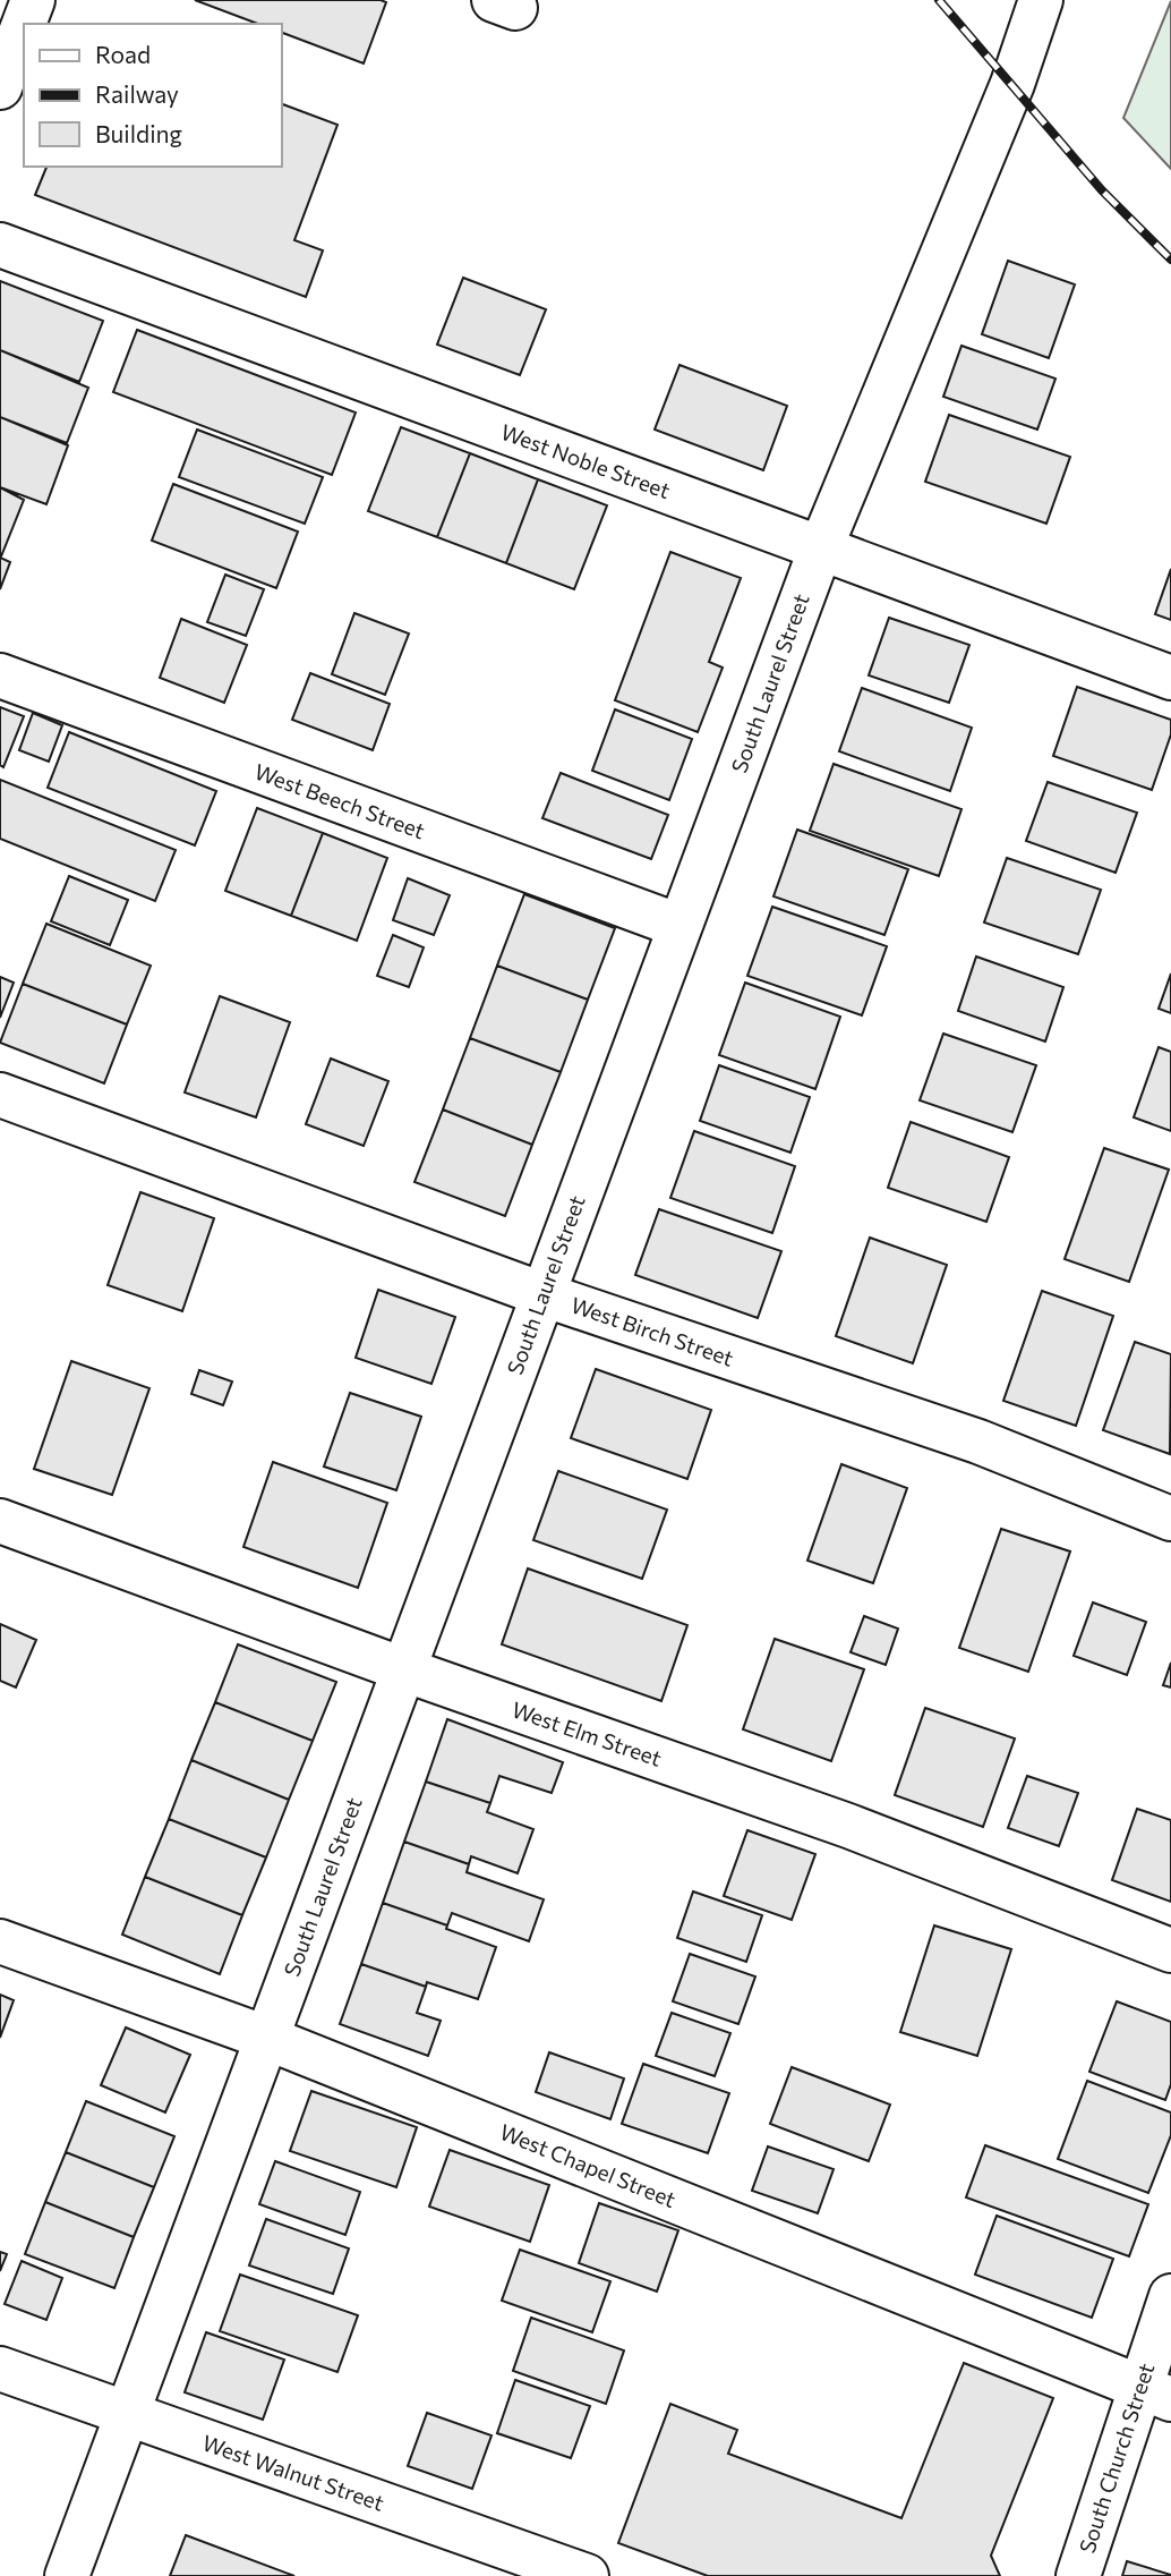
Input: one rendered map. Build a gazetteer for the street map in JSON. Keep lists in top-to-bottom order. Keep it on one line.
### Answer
{"streets":{"main road":["West Noble Street","South Laurel Street","West Beech Street","West Birch Street","West Elm Street","West Chapel Street","South Church Street","West Walnut Street"]},"crossings":[["West Noble Street","South Laurel Street"],["South Laurel Street","West Beech Street"],["South Laurel Street","West Birch Street"],["South Laurel Street","West Elm Street"],["South Laurel Street","West Chapel Street"],["South Laurel Street","West Walnut Street"],["West Chapel Street","South Church Street"]],"legend":["Road","Railway","Building"]}
